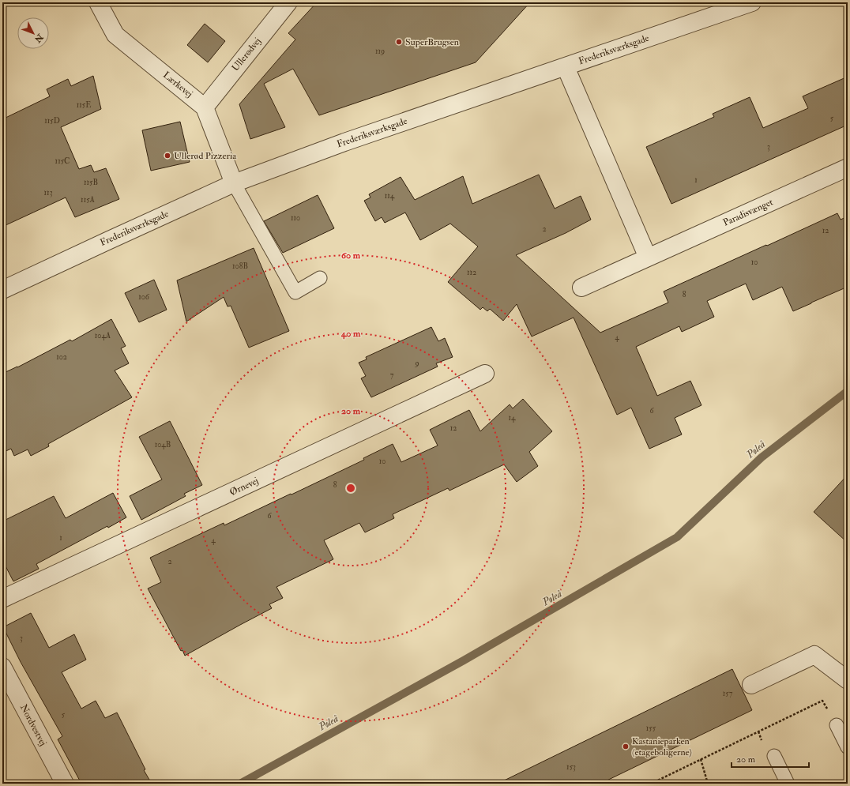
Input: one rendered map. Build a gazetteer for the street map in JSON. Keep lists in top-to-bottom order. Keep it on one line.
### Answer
{"streets":{"street":["Frederiksværksgade","Ullerødvej","Lærkevej","Paradisvænget","Ørnevej","Nordvestvej"]},"crossings":[["Frederiksværksgade","Lærkevej"],["Ullerødvej","Lærkevej"]],"water":["Pøleå"],"places":["SuperBrugsen","Ullerød Pizzeria","Kastanieparken (etageboligerne)"],"house_numbers":["119","115E","5","115D","3","115C","1","115B","113","114","115A","110","2","12","10","108B","112","8","106","104A","4","102","9","7","6","14","12","104B","10","8","6","1","4","2","3","157","5","155","153"],"scale_bar":"20 m","north":"bottom right","rings":["60 m","40 m","20 m"]}
